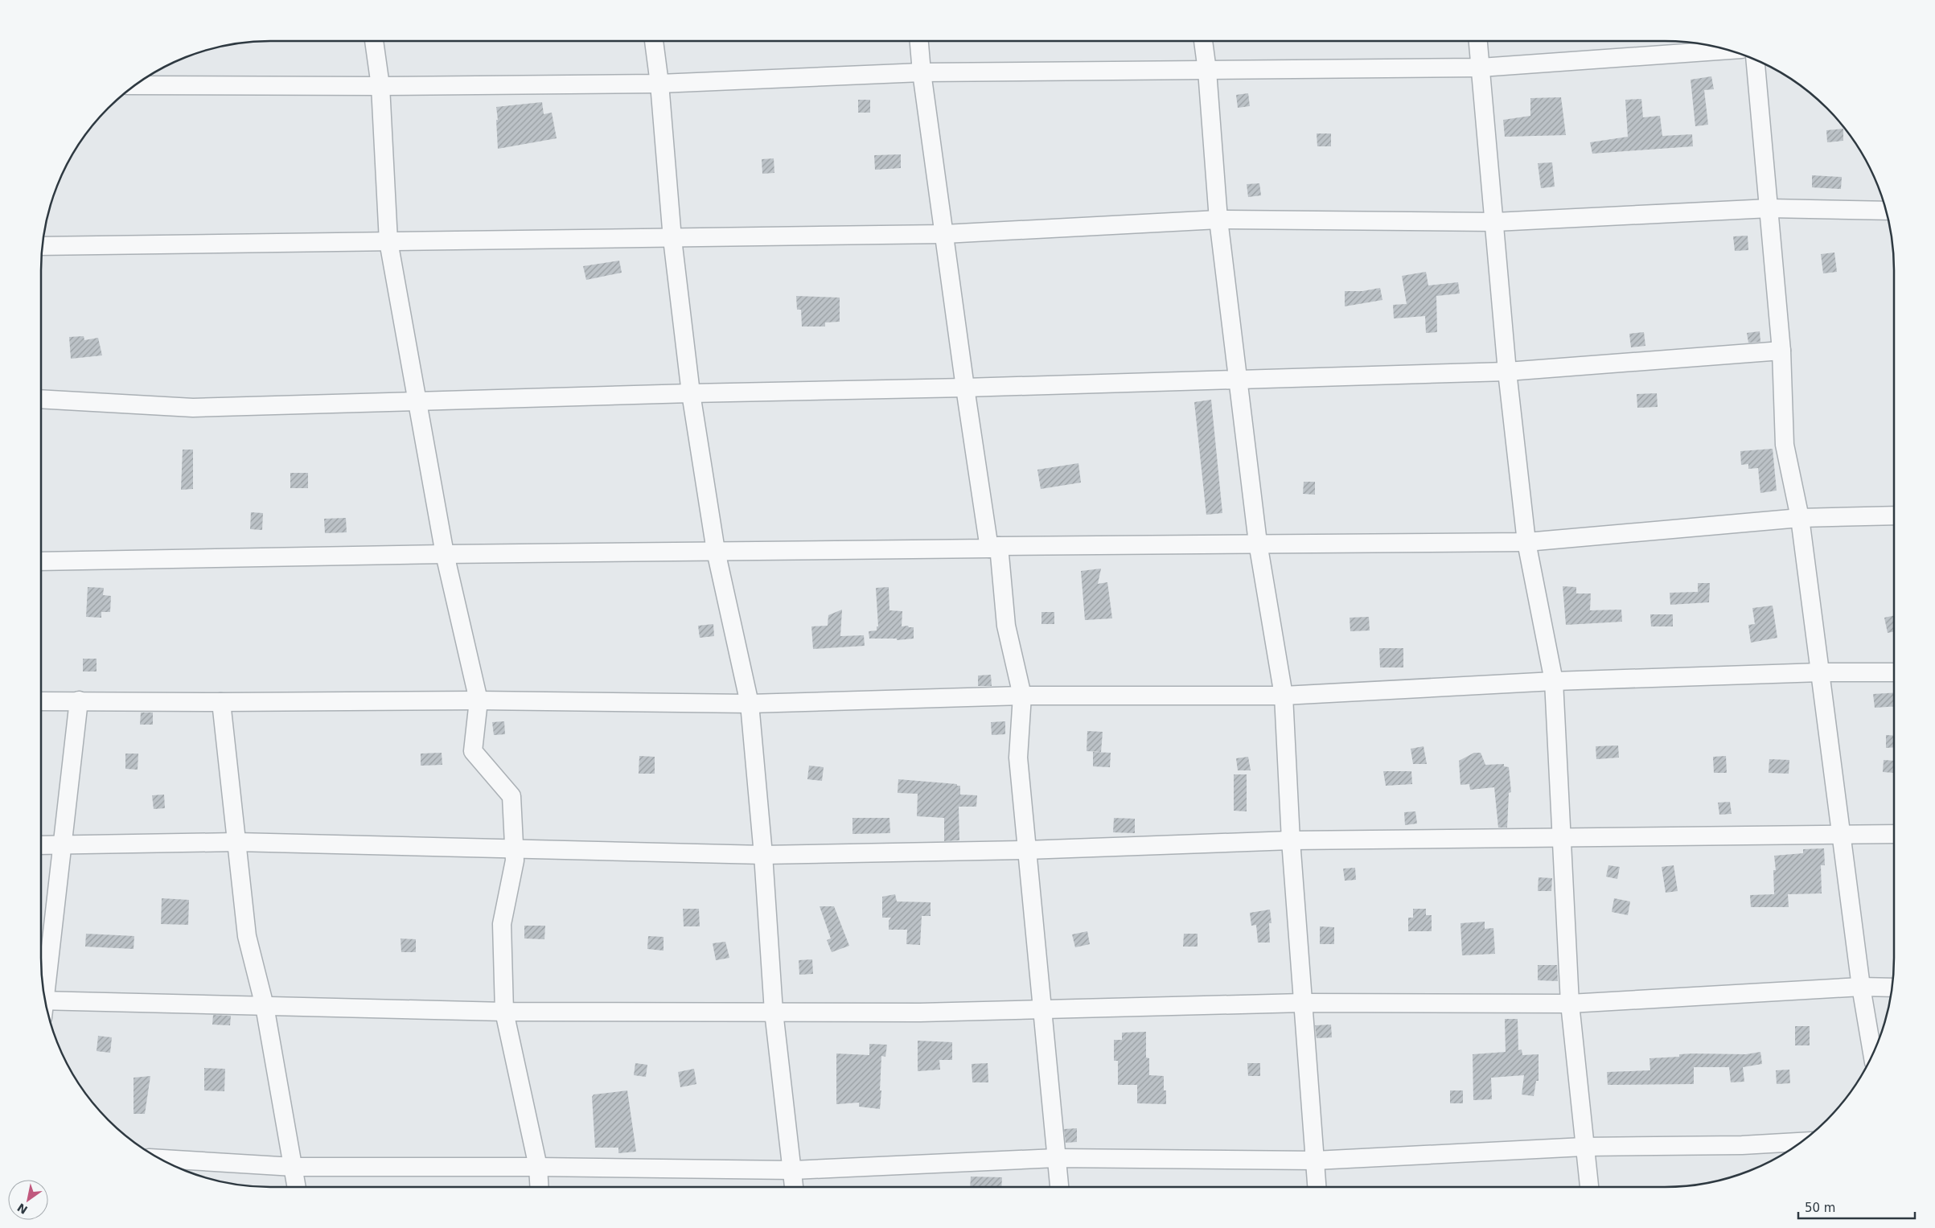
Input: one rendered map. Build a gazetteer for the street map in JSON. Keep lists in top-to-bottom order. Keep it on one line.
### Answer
{"scale_bar":"50 m","north":"bottom left"}
